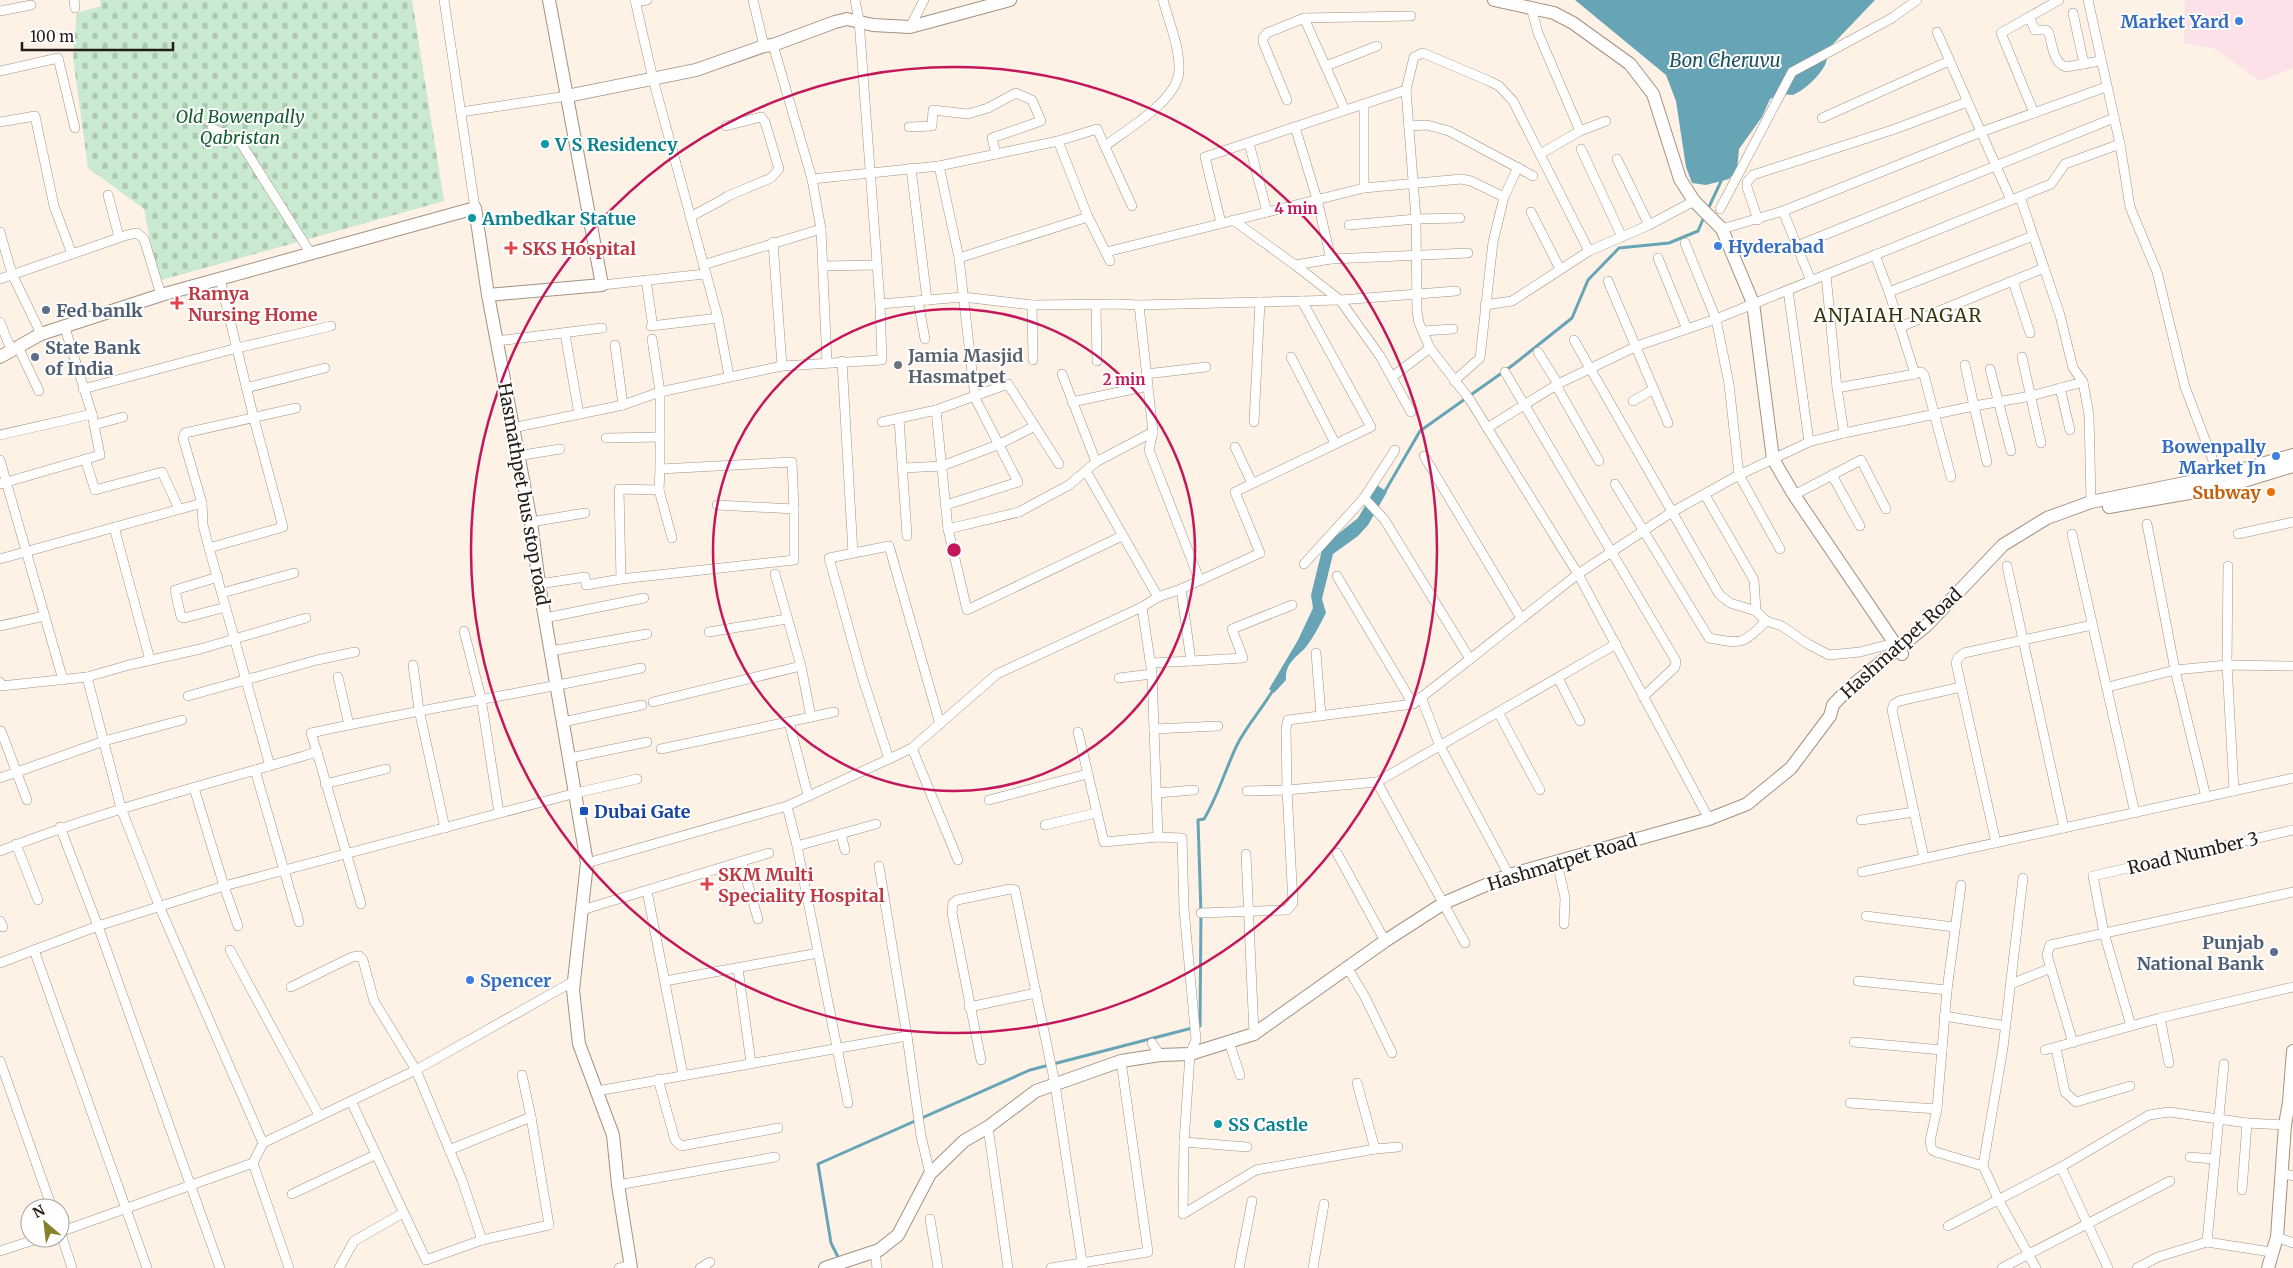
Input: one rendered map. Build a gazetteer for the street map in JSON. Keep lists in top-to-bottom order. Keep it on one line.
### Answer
{"streets":{"street":["Hasmathpet bus stop road","Hashmatpet Road","Road Number 3"]},"districts":["ANJAIAH NAGAR"],"water":["Bon Cheruvu"],"parks":["Old Bowenpally Qabristan"],"places":{"other":["Market Yard","V S Residency","Ambedkar Statue","Hyderabad","Fed banlk","State Bank of India","Jamia Masjid Hasmatpet","Bowenpally Market Jn","Subway","Punjab National Bank","Spencer","SS Castle"],"health":["SKS Hospital","Ramya Nursing Home","SKM Multi Speciality Hospital"],"transit":["Dubai Gate"]},"scale_bar":"100 m","north":"top left","rings":["4 min","2 min"]}
